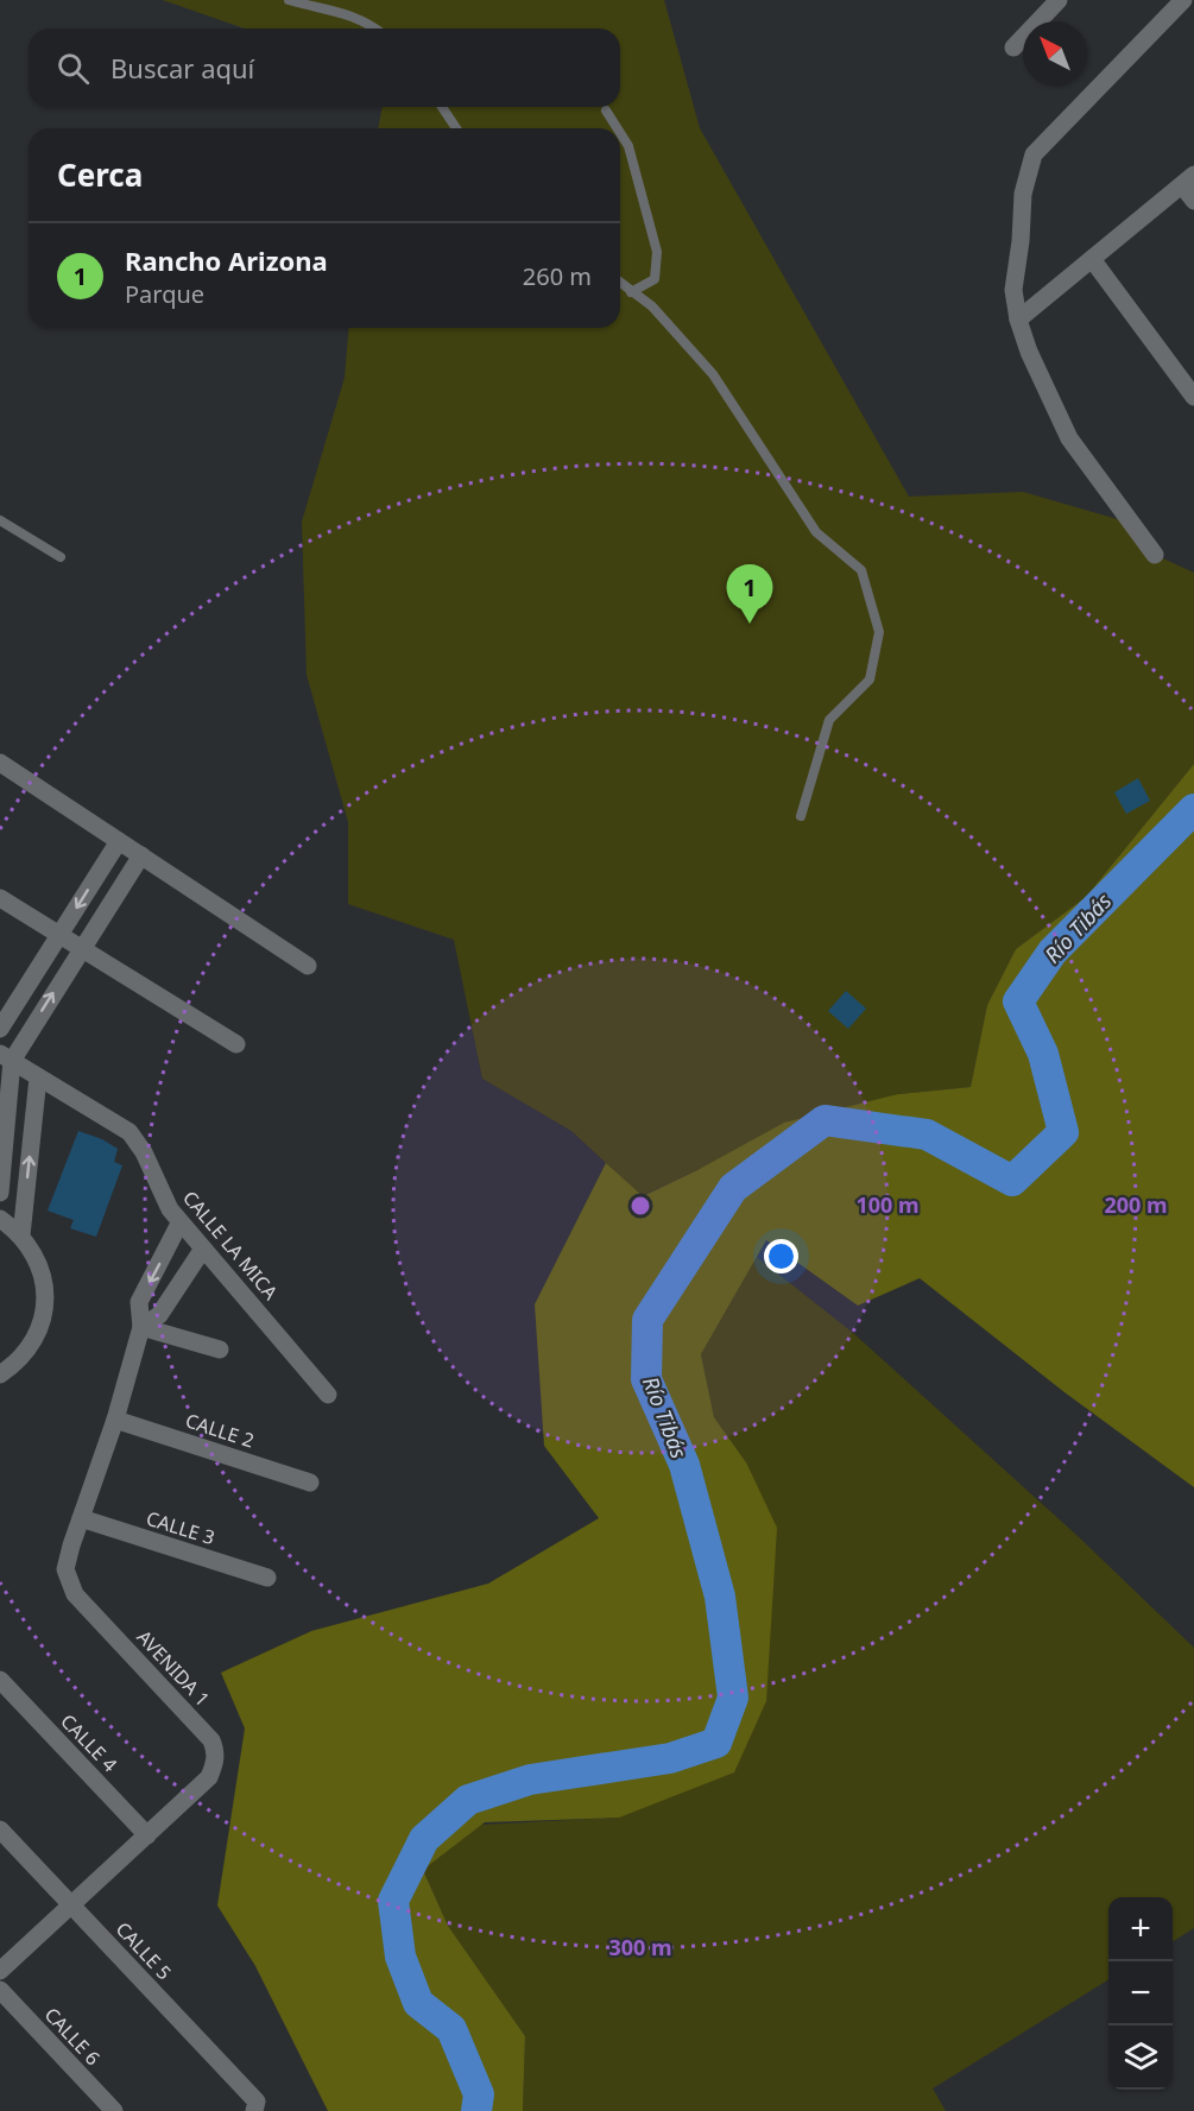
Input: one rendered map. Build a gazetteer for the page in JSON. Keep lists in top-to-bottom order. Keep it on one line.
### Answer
{"streets":{"street":["CALLE LA MICA","CALLE 2","CALLE 3","AVENIDA 1","CALLE 4","CALLE 5","CALLE 6"]},"crossings":[["CALLE LA MICA","AVENIDA 1"],["CALLE 2","AVENIDA 1"],["CALLE 3","AVENIDA 1"],["AVENIDA 1","CALLE 4"],["AVENIDA 1","CALLE 5"]],"water":["Río Tibás"],"north":"top left","page":{"search":"Buscar aquí","heading":"Cerca","list":[{"mark":"1","name":"Rancho Arizona","note":"Parque","value":"260 m"}],"pins":"1","map_buttons":["+","−"]},"rings":["100 m","200 m","300 m"]}
